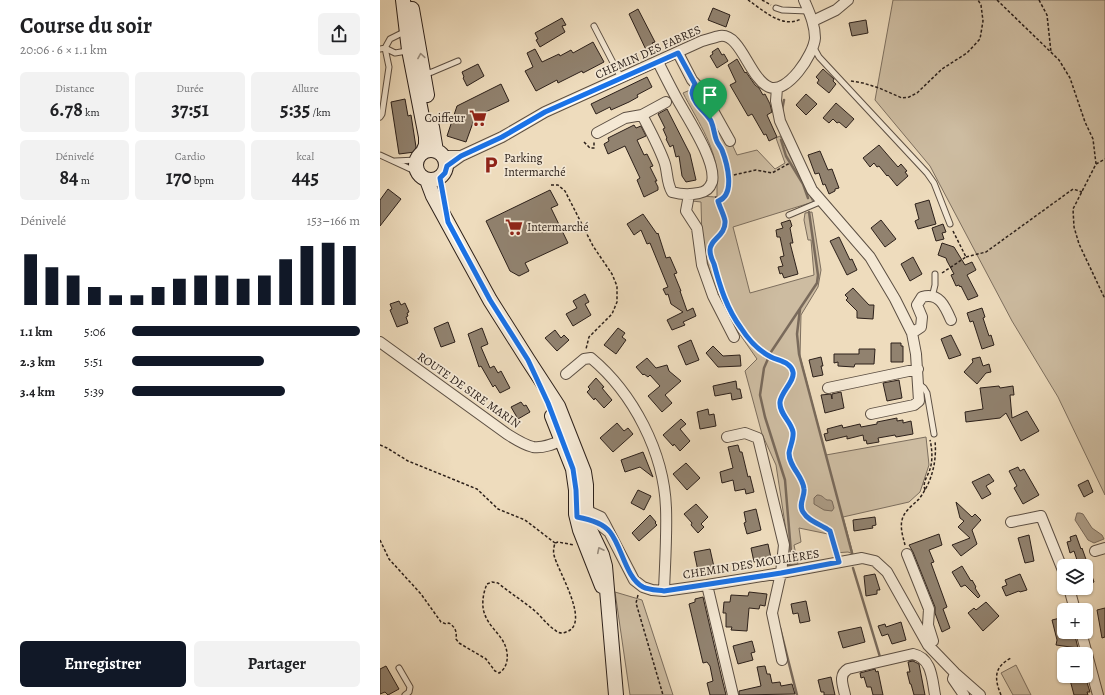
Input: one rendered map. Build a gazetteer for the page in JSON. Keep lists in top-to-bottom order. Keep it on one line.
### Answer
{"streets":{"street":["CHEMIN DES FABRES","ROUTE DE SIRE MARIN","CHEMIN DES MOULIÈRES"]},"places":{"supermarket":["Coiffeur","Intermarché"],"parking":["Parking Intermarché"]},"page":{"heading":["Course du soir","20:06 · 6 × 1.1 km"],"stats":[["Distance","6.78 km"],["Durée","37:51"],["Allure","5:35 /km"],["Dénivelé","84 m"],["Cardio","170 bpm"],["kcal","445"]],"chart":["Dénivelé","153–166 m"],"list":[{"name":"1.1 km","note":"5:06"},{"name":"2.3 km","note":"5:51"},{"name":"3.4 km","note":"5:39"}],"map_buttons":["+","−"],"buttons":["Enregistrer","Partager"]}}
